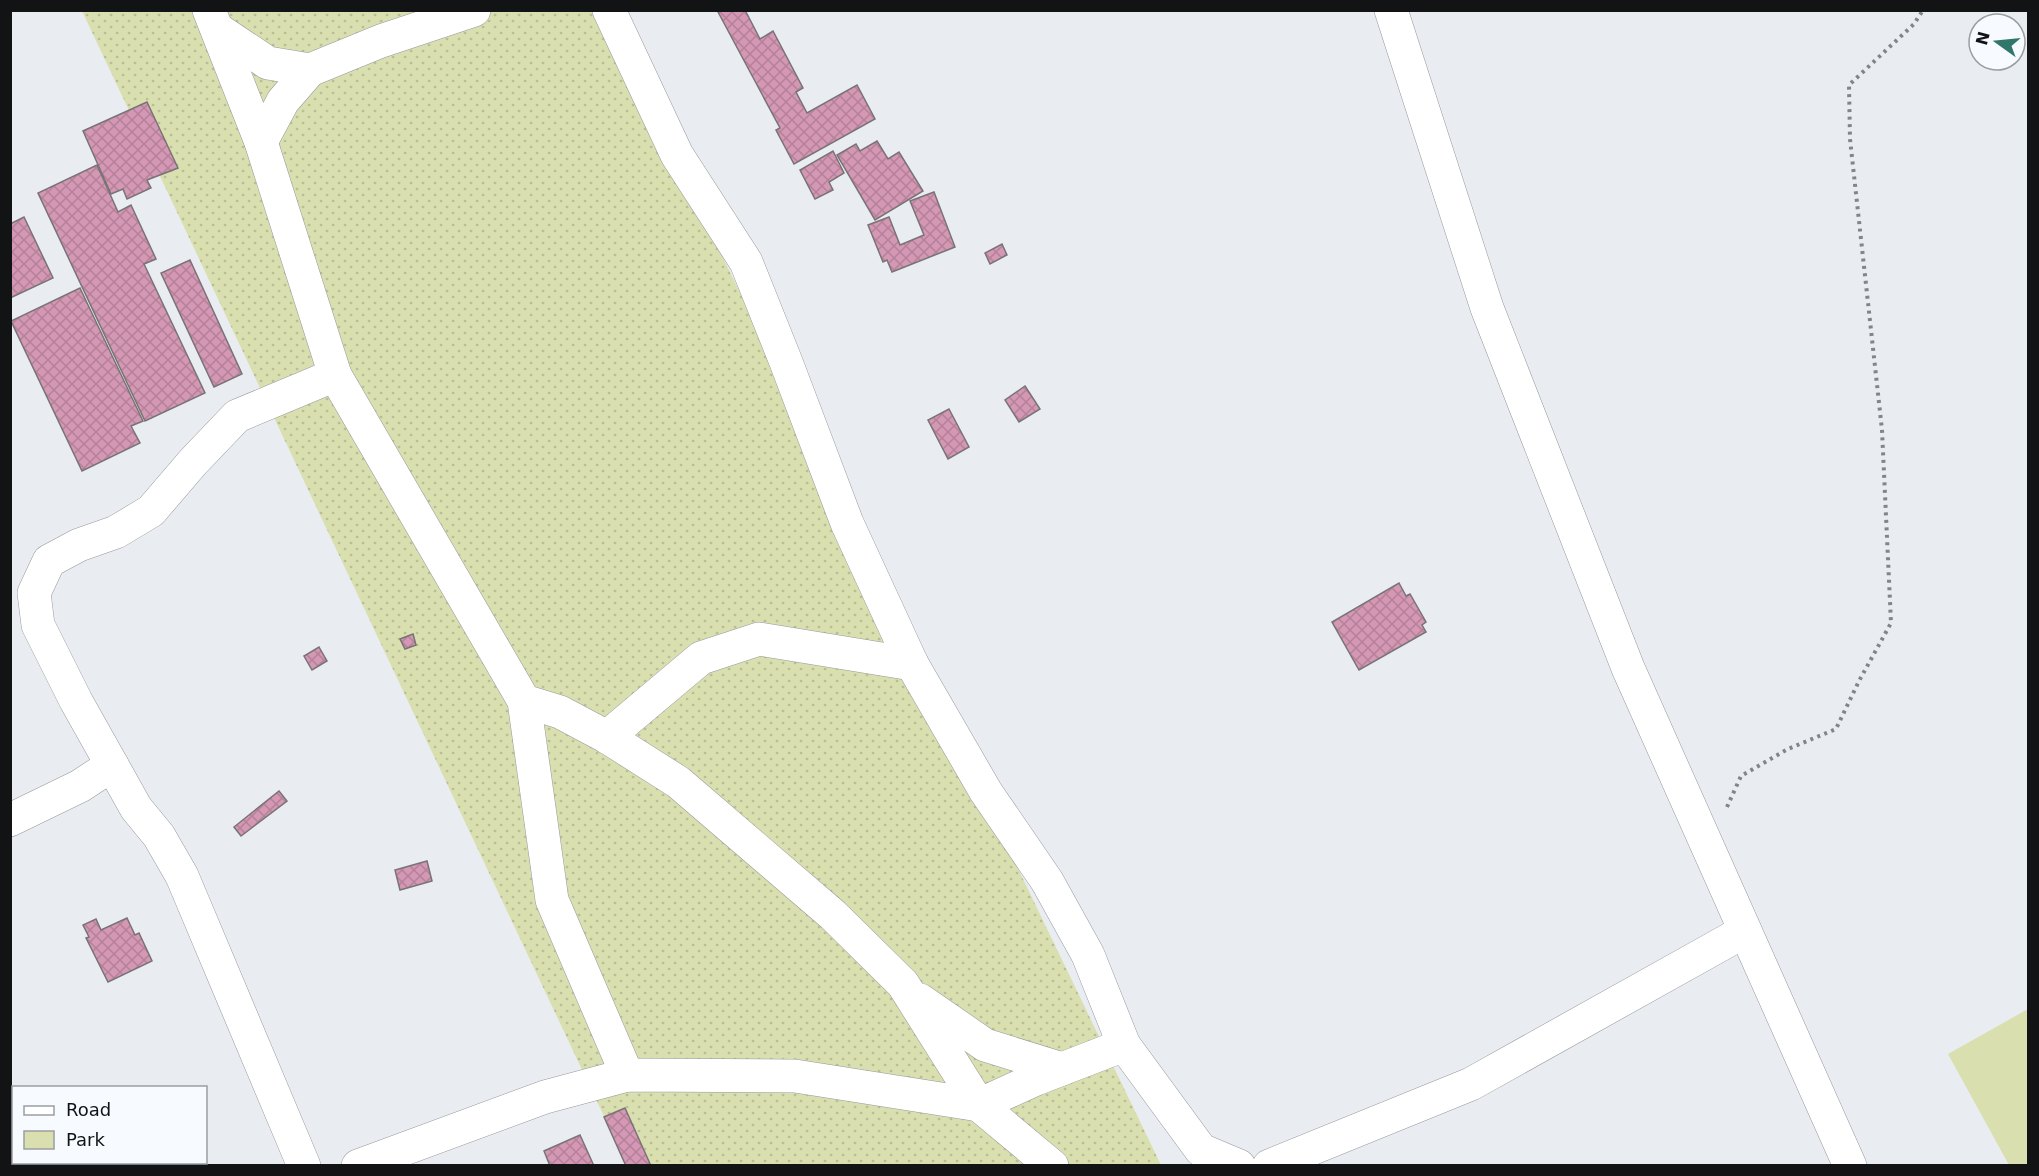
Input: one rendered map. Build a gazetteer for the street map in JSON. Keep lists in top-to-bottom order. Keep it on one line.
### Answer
{"legend":["Road","Park"],"north":"left"}
